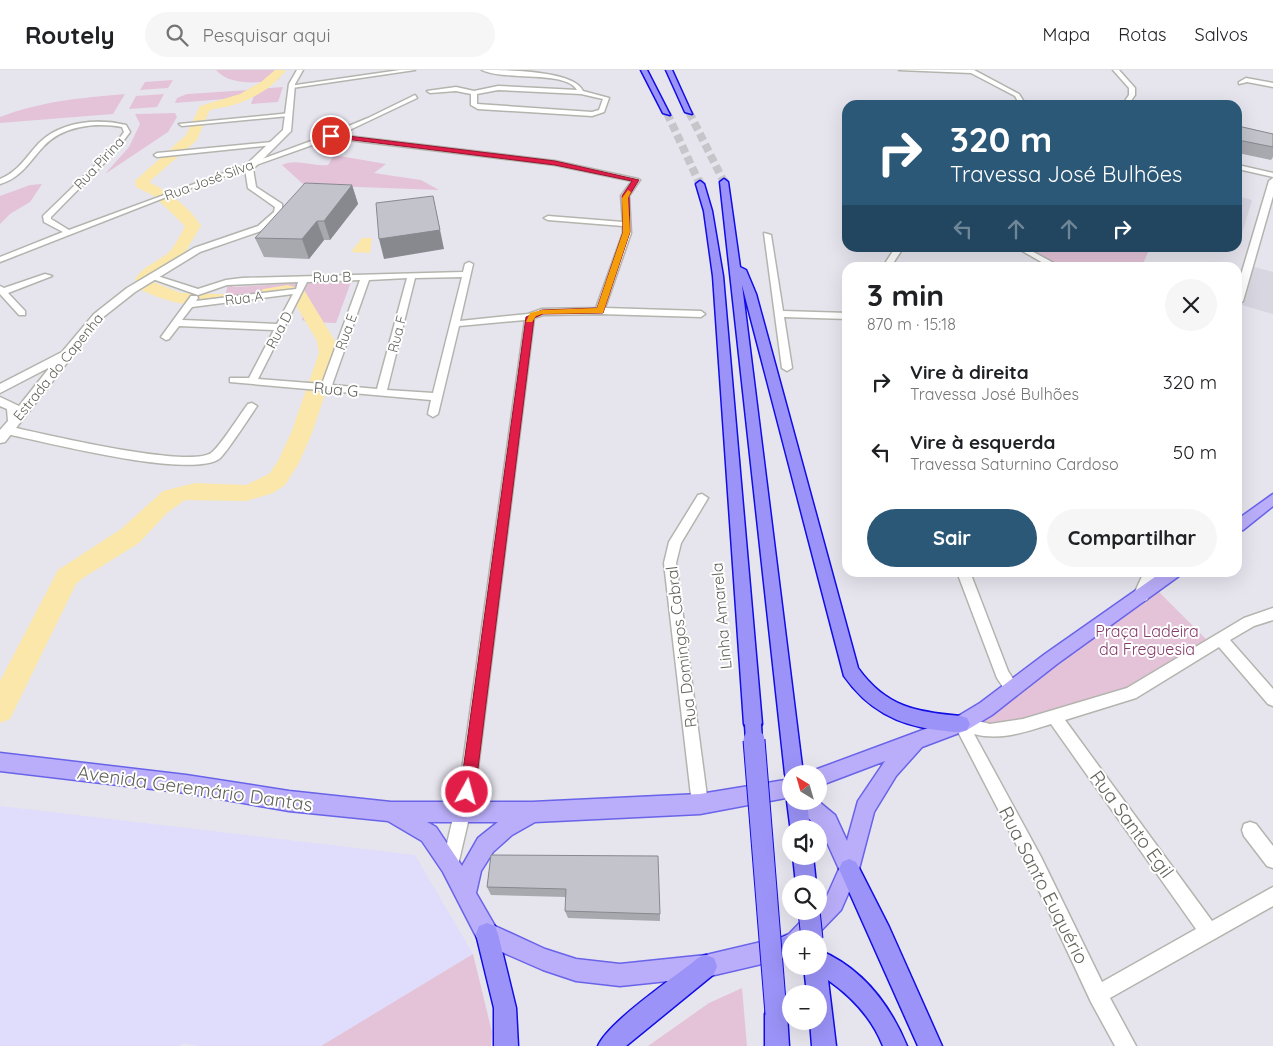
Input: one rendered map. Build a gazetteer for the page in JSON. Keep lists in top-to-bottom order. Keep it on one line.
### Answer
{"streets":{"highway":["Linha Amarela"],"main road":["Avenida Geremário Dantas"],"street":["Rua Pirina","Rua José Silva","Rua B","Rua A","Rua D","Rua E","Rua F","Estrada do Capenha","Rua G","Rua Domingos Cabral","Rua Santo Egil","Rua Santo Euquério"]},"crossings":[["Rua Pirina","Rua José Silva"],["Rua José Silva","Estrada do Capenha"],["Rua B","Rua A"],["Rua B","Rua D"],["Rua B","Rua E"],["Rua B","Rua F"],["Rua A","Rua D"],["Rua D","Rua G"],["Rua E","Rua G"],["Rua F","Rua G"],["Rua Domingos Cabral","Avenida Geremário Dantas"]],"parks":["Praça Ladeira da Freguesia"],"north":"top left","page":{"header":"Routely","search":"Pesquisar aqui","nav":["Mapa","Rotas","Salvos"],"turn":["320 m","Travessa José Bulhões"],"heading":["3 min","870 m · 15:18"],"list":[{"name":"Vire à direita","note":"Travessa José Bulhões","value":"320 m"},{"name":"Vire à esquerda","note":"Travessa Saturnino Cardoso","value":"50 m"}],"buttons":["Sair","Compartilhar"],"map_buttons":["+","−"]}}
